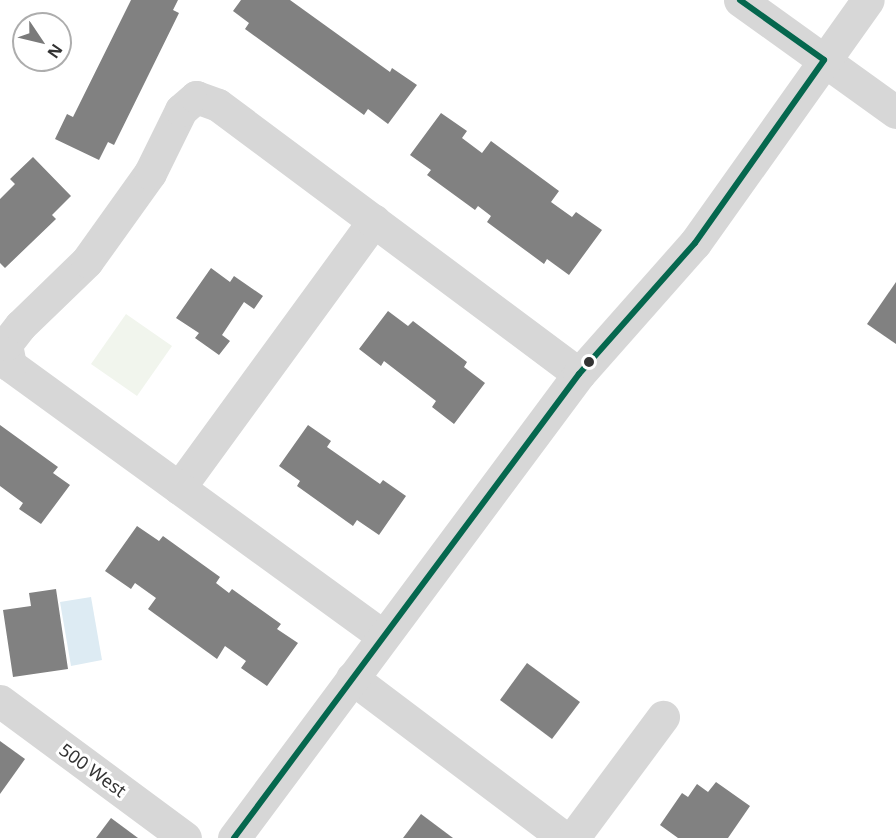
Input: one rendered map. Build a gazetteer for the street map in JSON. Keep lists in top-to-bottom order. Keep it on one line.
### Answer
{"streets":{"street":["500 West"]},"north":"bottom right"}
